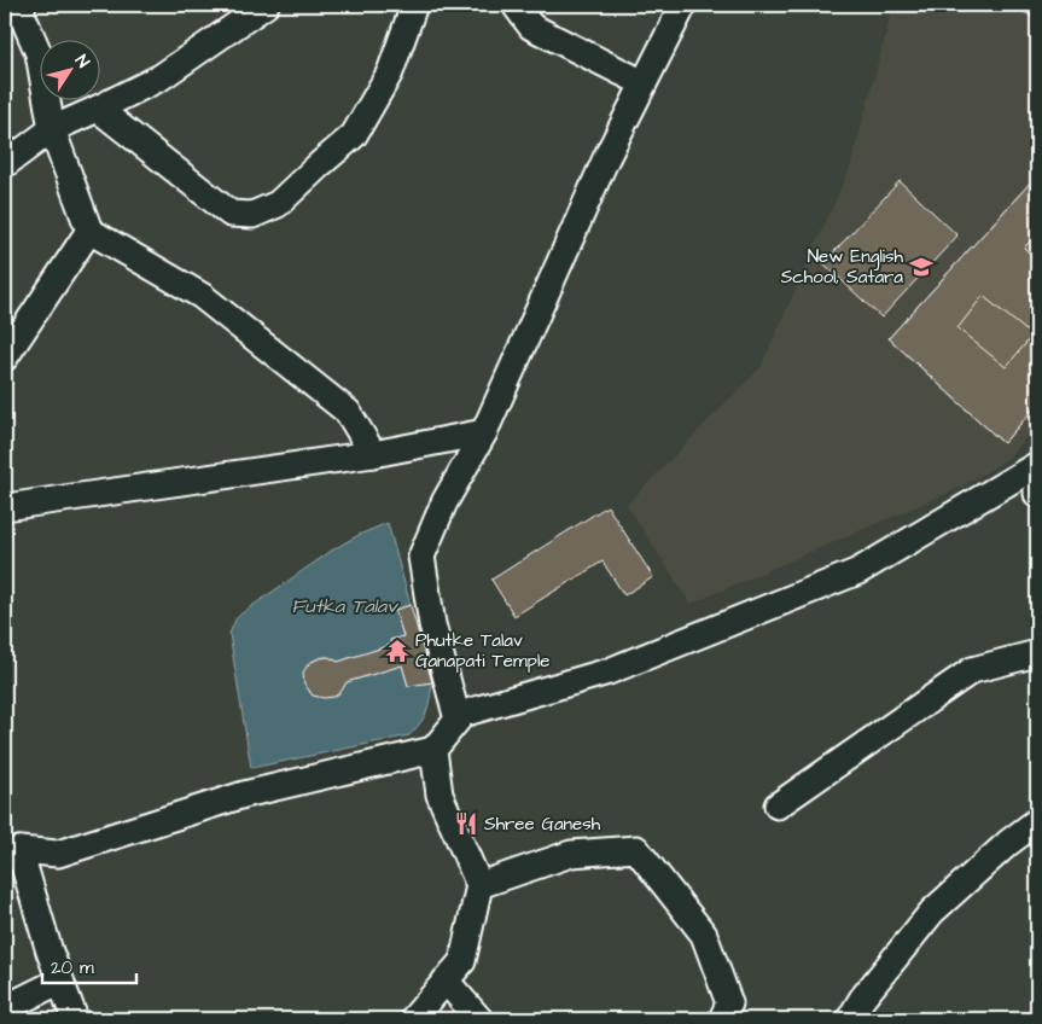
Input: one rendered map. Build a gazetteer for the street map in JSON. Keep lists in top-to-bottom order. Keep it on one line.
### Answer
{"water":["Futka Talav"],"places":{"school or university":["New English School, Satara"],"temple":["Phutke Talav Ganapati Temple"],"restaurant":["Shree Ganesh"]},"scale_bar":"20 m","north":"top right"}
